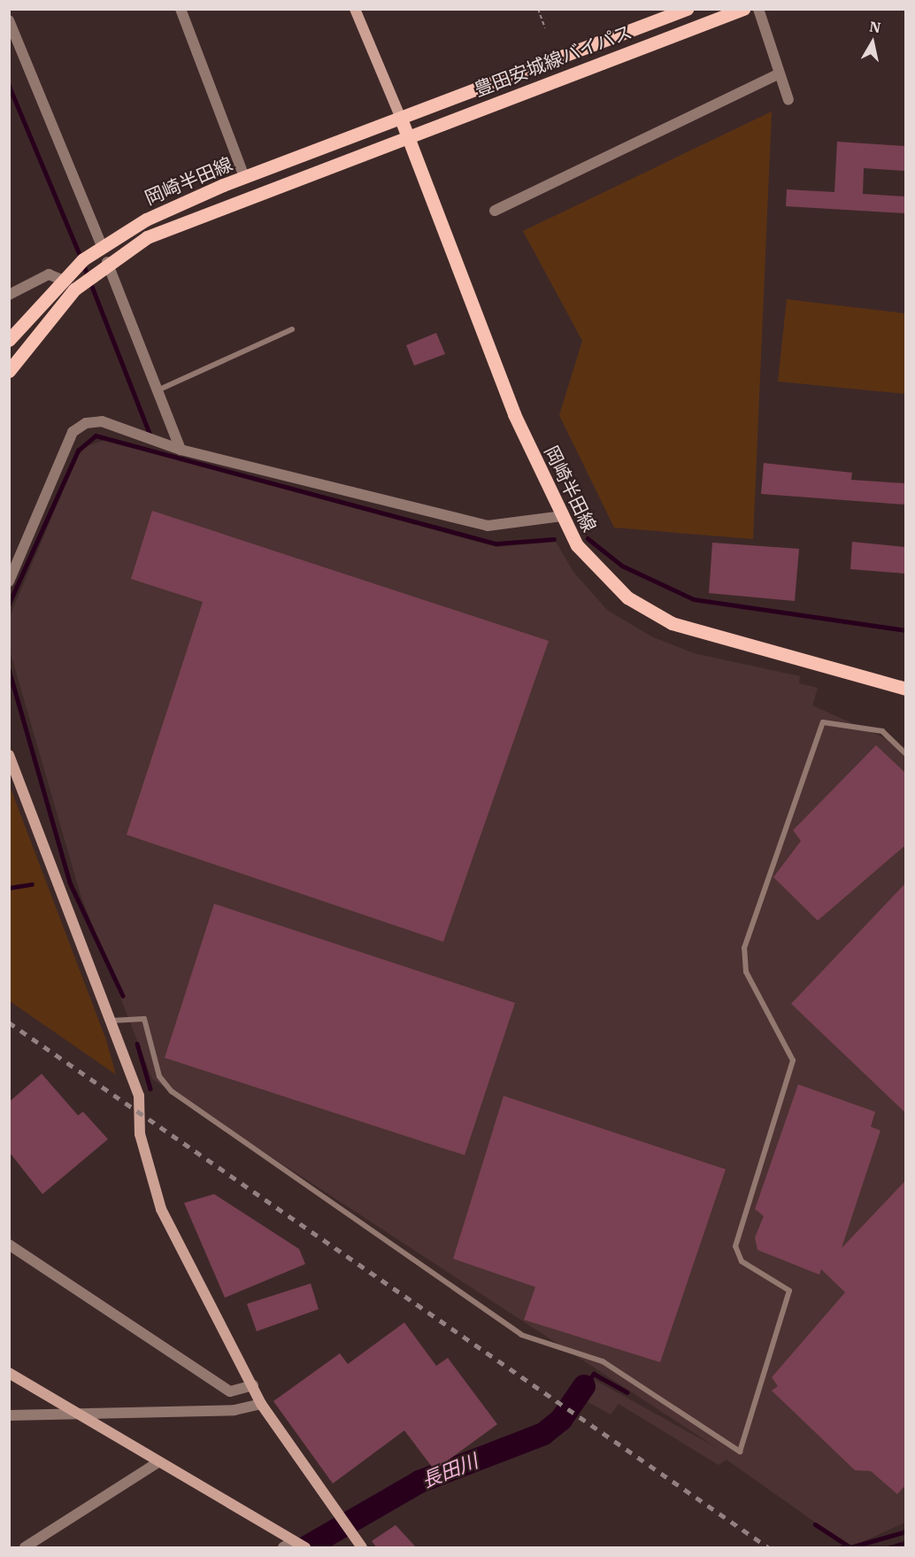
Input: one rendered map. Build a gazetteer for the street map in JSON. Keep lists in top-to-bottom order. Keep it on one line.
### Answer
{"streets":{"main road":["豊田安城線バイパス","岡崎半田線"]},"crossings":[["豊田安城線バイパス","岡崎半田線"]],"water":["長田川"],"north":"top"}
